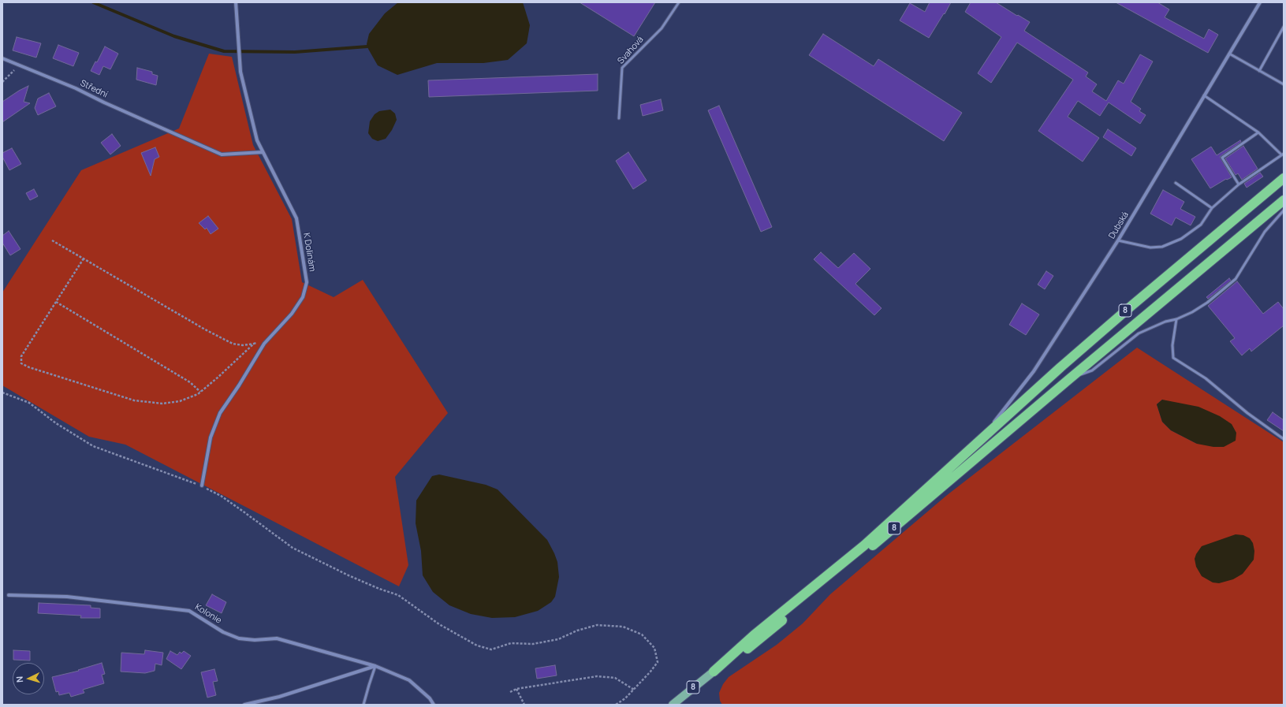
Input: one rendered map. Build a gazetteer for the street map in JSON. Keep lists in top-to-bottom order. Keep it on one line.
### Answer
{"streets":{"highway":["8"],"street":["Střední","Dubská","K Dolinám","Kolonie"],"lane":["Svahová"]},"crossings":[["Střední","K Dolinám"],["Dubská","8"]],"north":"left"}
